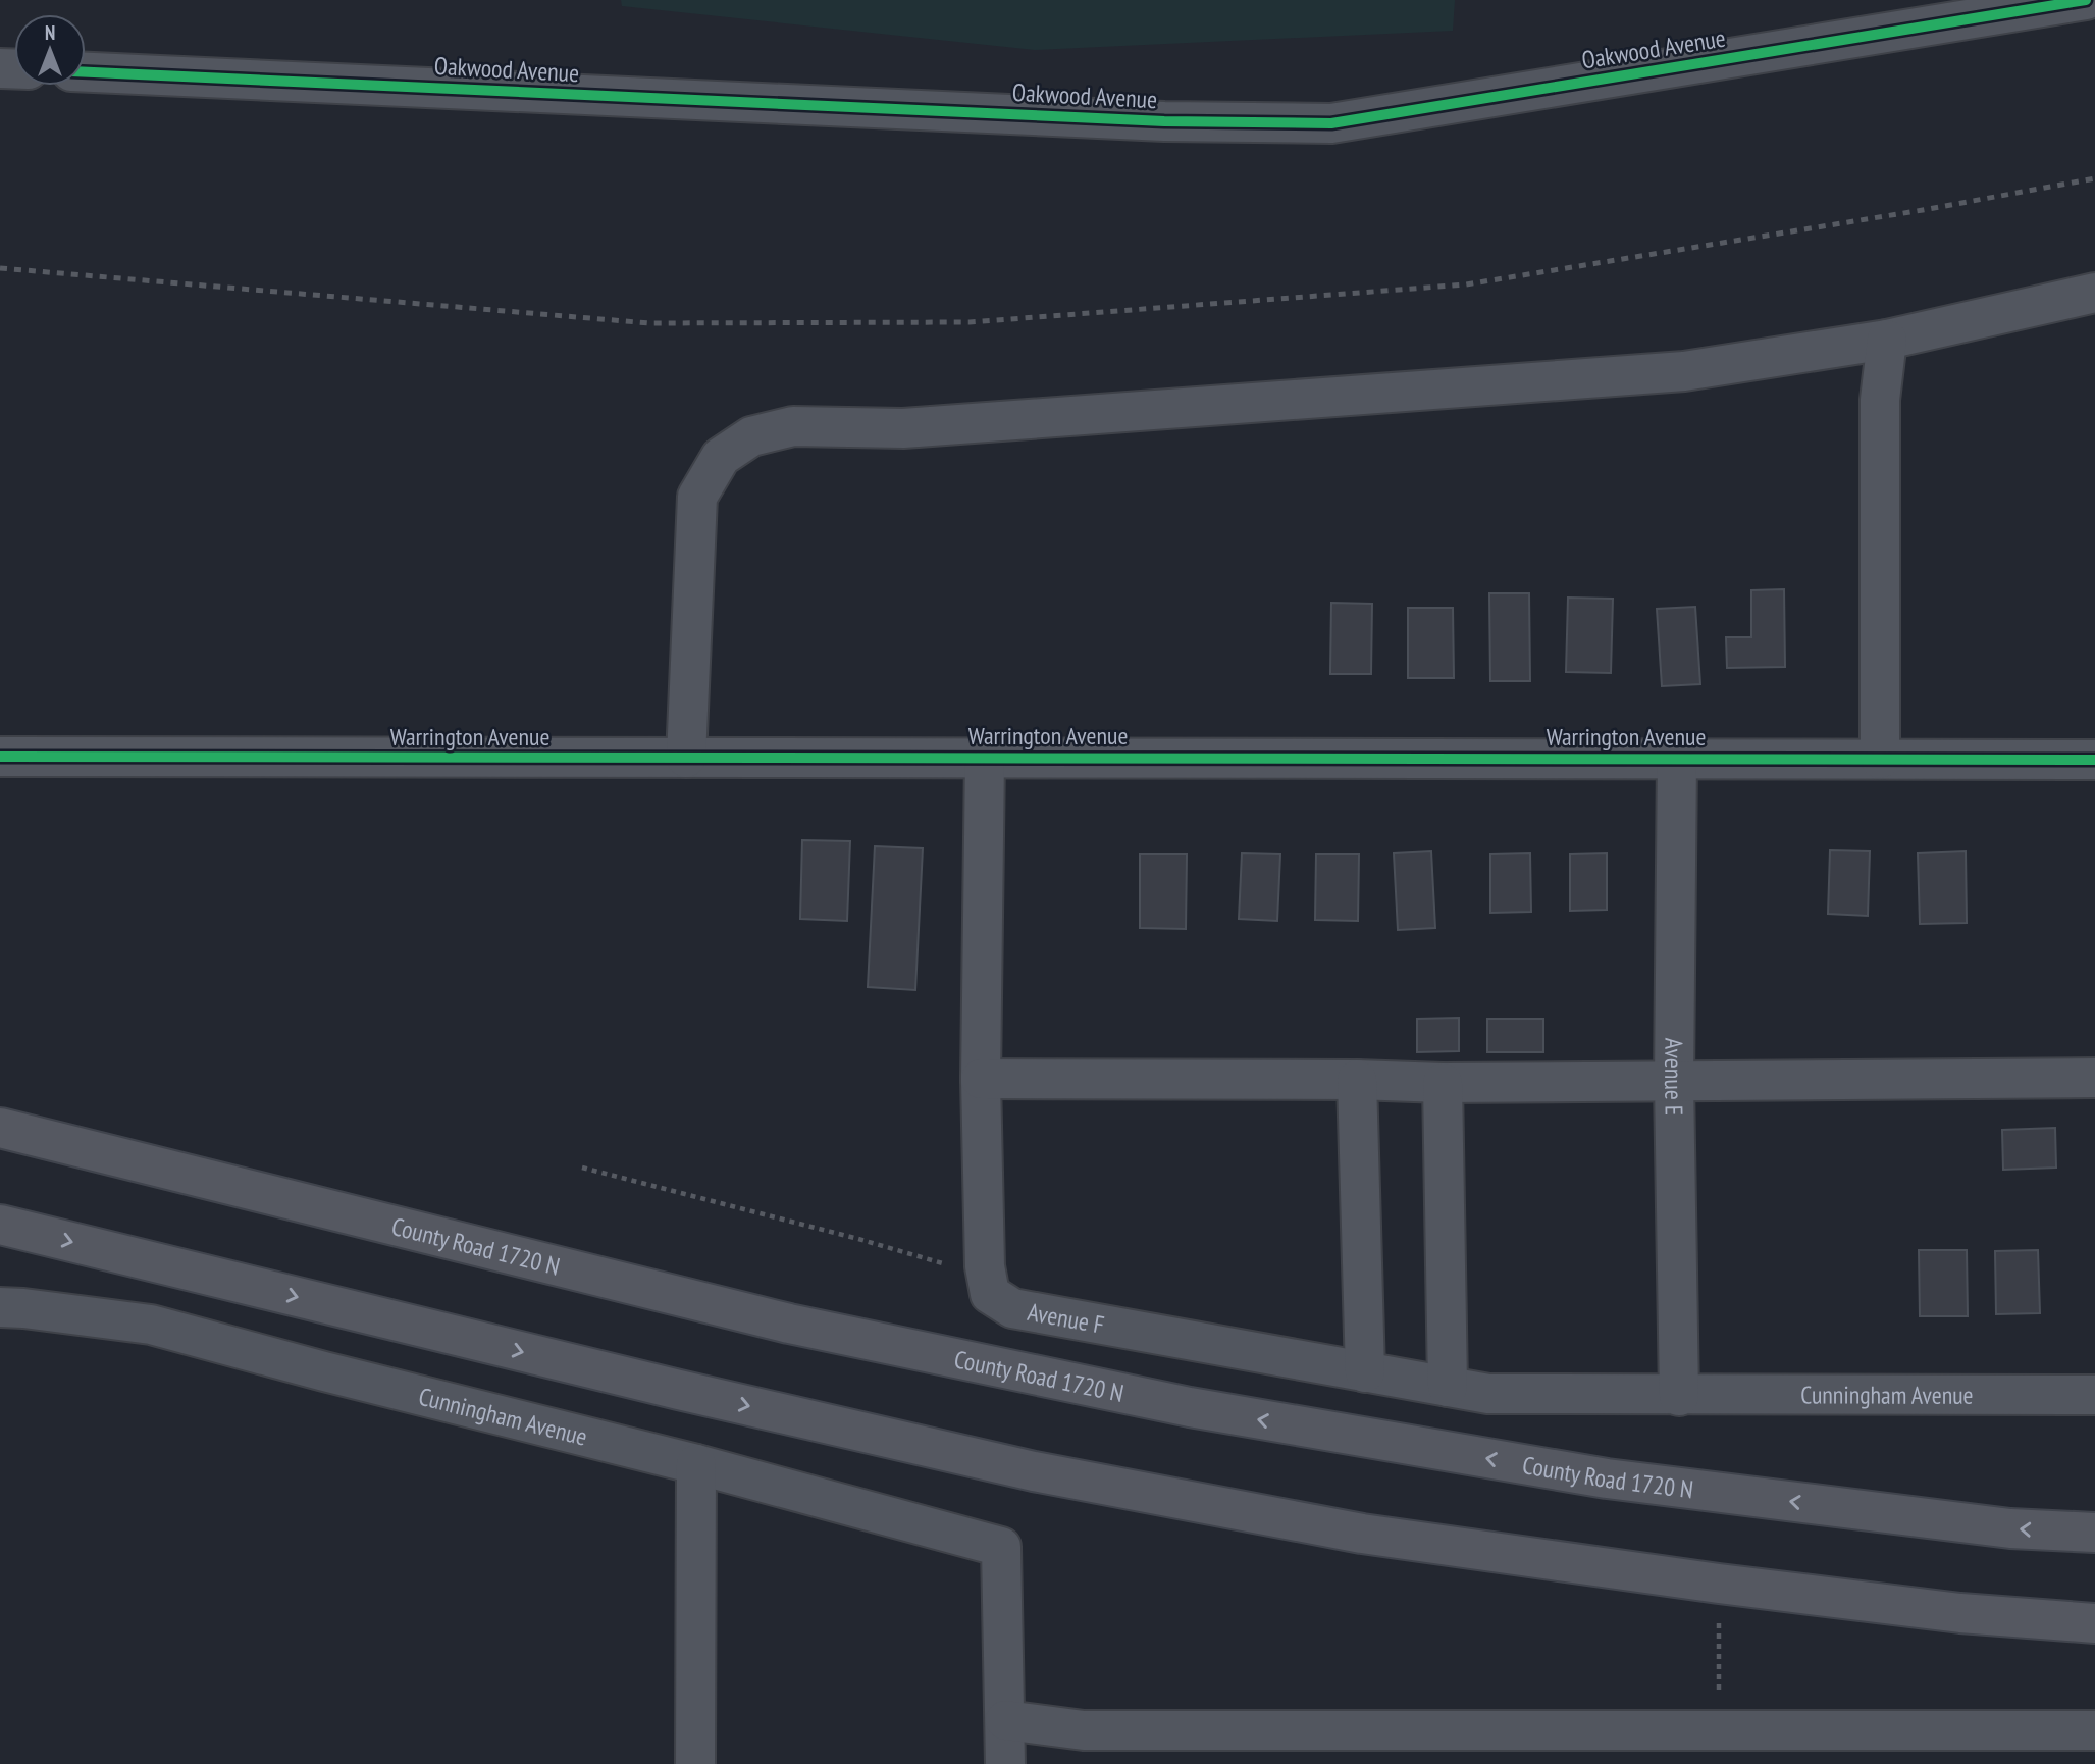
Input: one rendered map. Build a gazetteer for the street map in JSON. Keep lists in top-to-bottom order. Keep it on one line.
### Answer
{"streets":{"main road":["County Road 1720 N"],"street":["Oakwood Avenue","Warrington Avenue","Avenue E","Avenue F","Cunningham Avenue"]},"crossings":[["Warrington Avenue","Avenue E"],["Warrington Avenue","Avenue F"],["Avenue E","Avenue F"],["Avenue E","Cunningham Avenue"],["Avenue F","Cunningham Avenue"]],"north":"top"}
